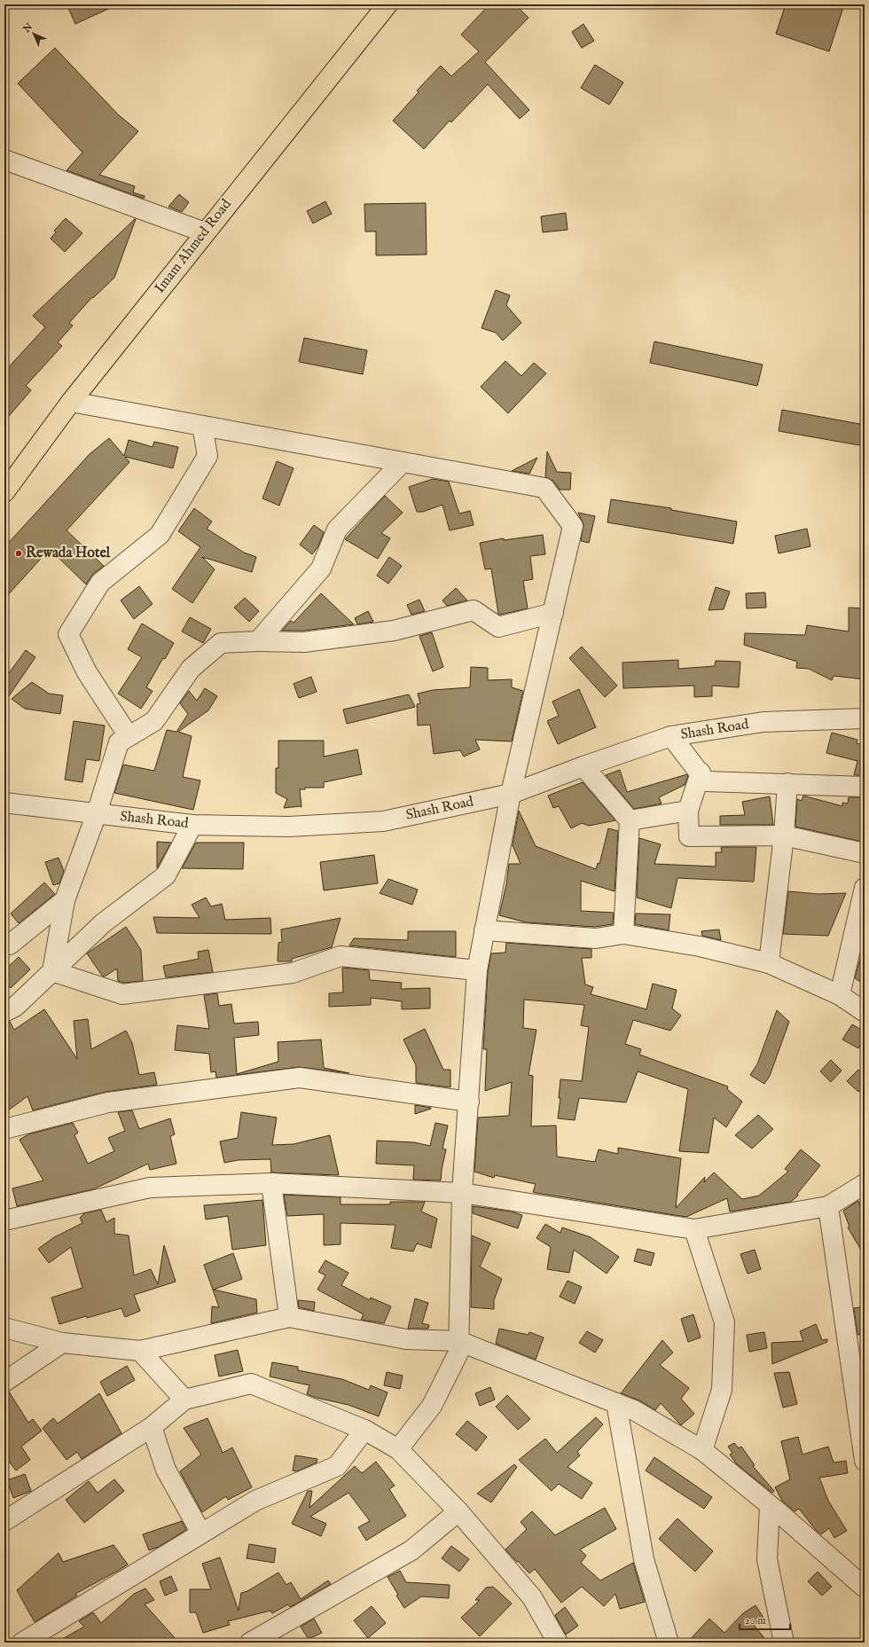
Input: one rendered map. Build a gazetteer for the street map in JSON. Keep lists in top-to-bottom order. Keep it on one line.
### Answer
{"streets":{"highway":["Imam Ahmed Road"],"street":["Shash Road"]},"places":["Rewada Hotel"],"scale_bar":"20 m","north":"top left"}
